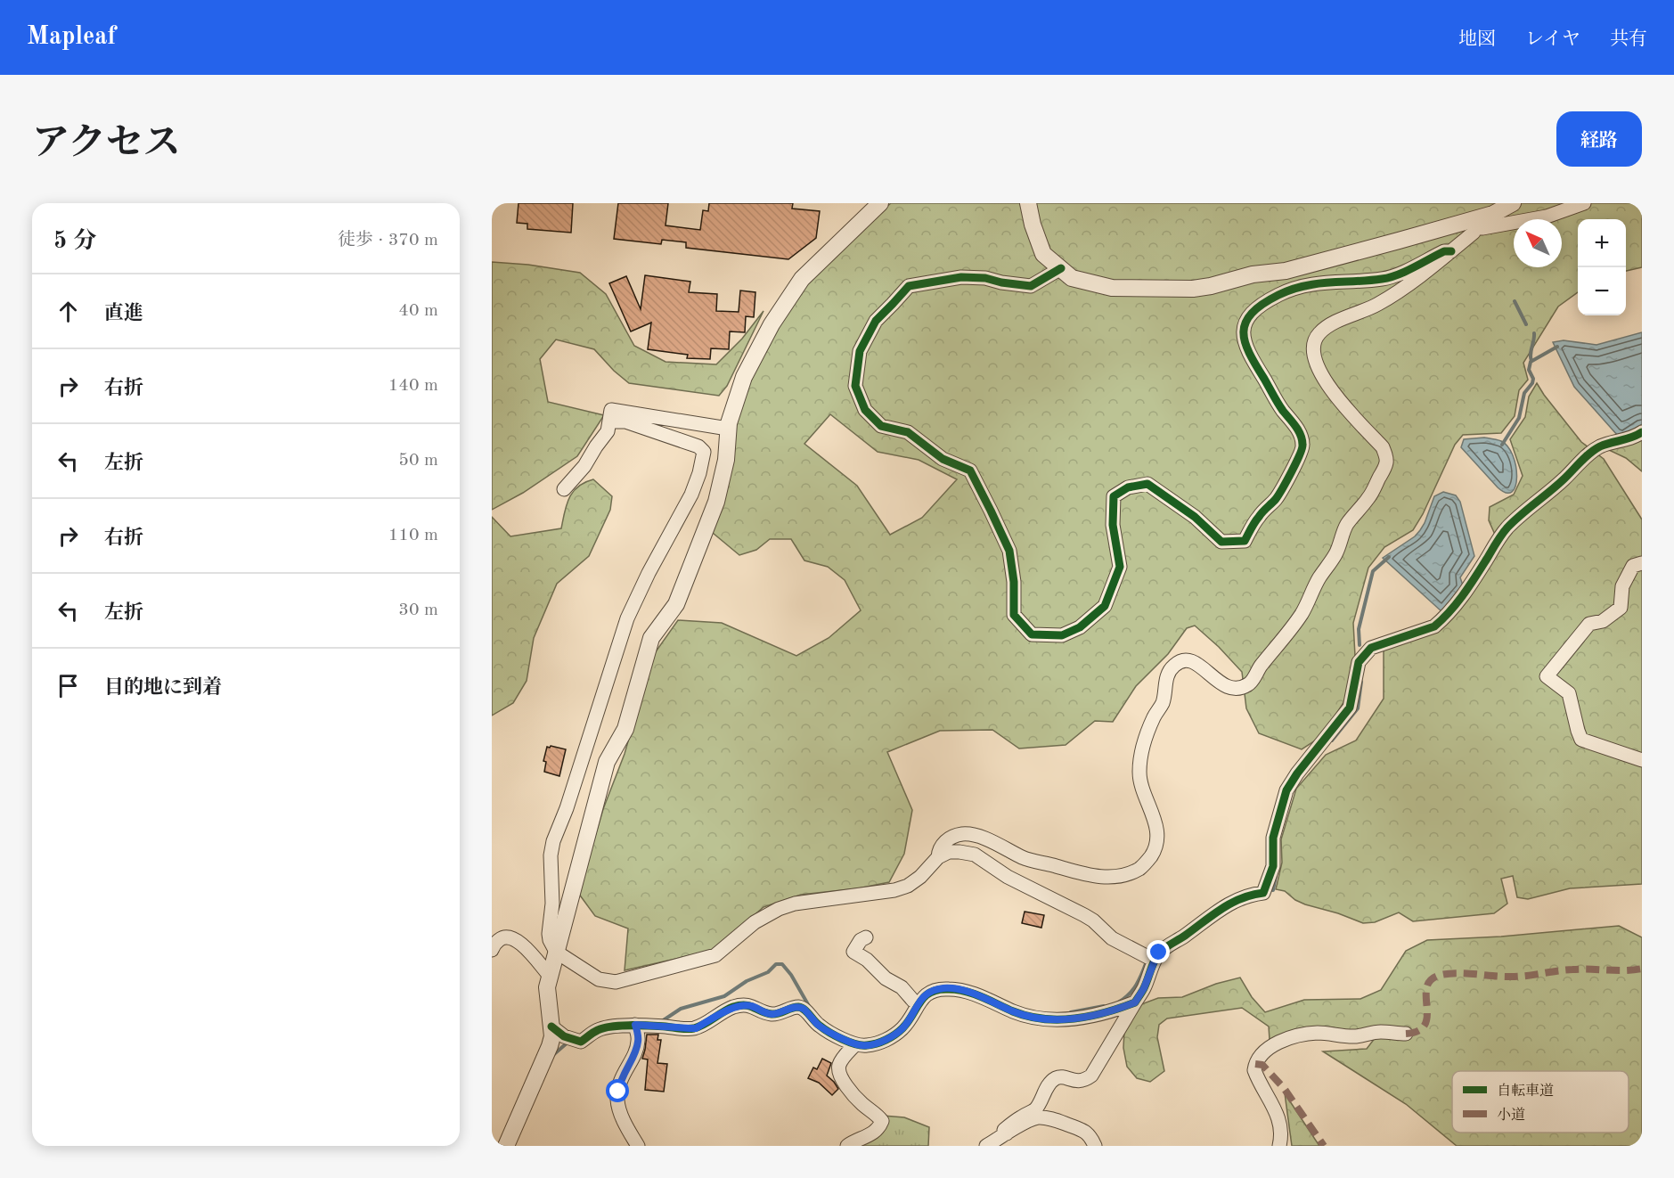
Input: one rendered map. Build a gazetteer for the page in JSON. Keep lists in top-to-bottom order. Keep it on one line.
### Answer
{"legend":["自転車道","小道"],"north":"top left","page":{"header":"Mapleaf","nav":["地図","レイヤ","共有"],"title":"アクセス","buttons":"経路","heading":["5 分","徒歩 · 370 m"],"map_buttons":["+","−"],"list":[["直進","40 m"],["右折","140 m"],["左折","50 m"],["右折","110 m"],["左折","30 m"],"目的地に到着"]}}
